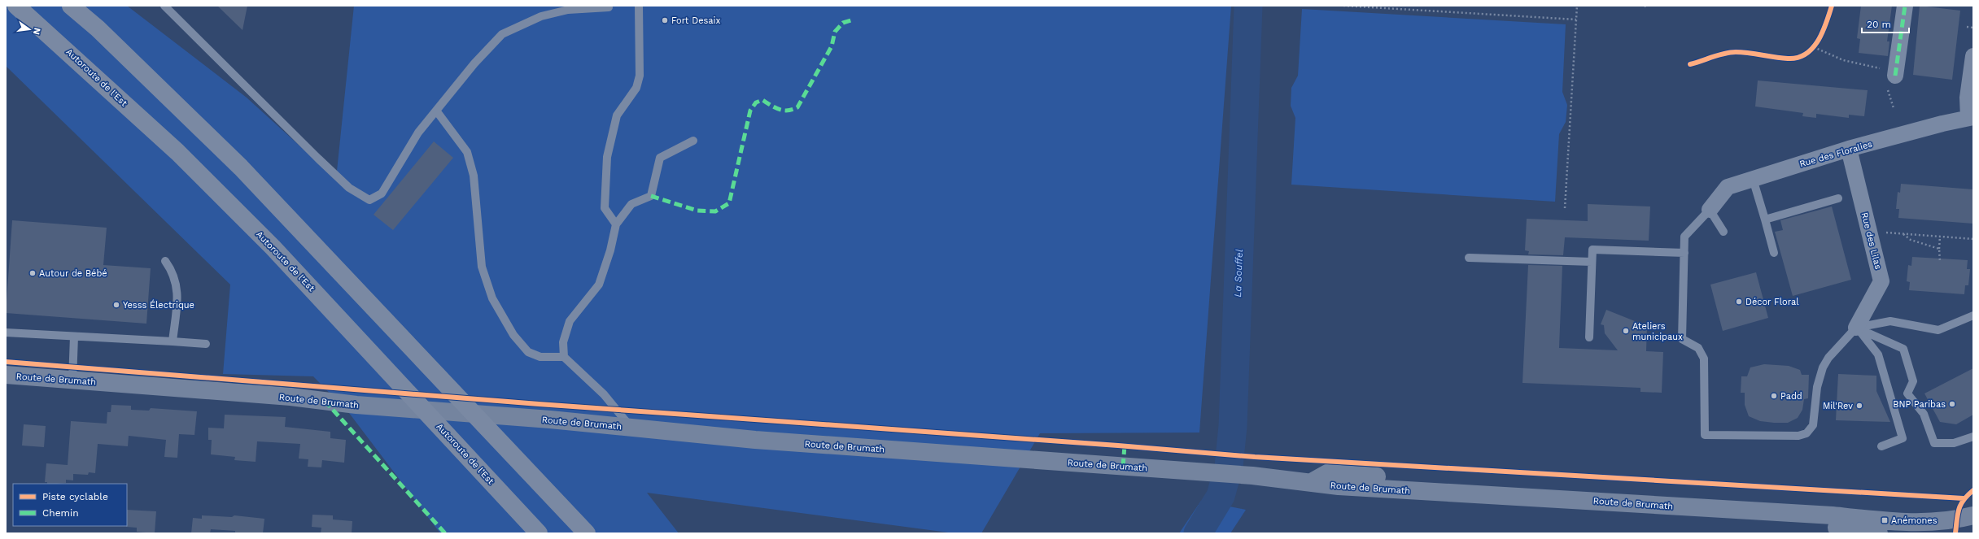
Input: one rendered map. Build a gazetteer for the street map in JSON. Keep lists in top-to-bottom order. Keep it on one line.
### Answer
{"streets":{"highway":["Autoroute de l’Est"],"main road":["Route de Brumath"],"street":["Rue des Floralies","Rue des Lilas"]},"crossings":[["Rue des Floralies","Rue des Lilas"]],"water":["La Souffel"],"places":{"other":["Fort Desaix","Autour de Bébé","Décor Floral","Yesss Électrique","Ateliers municipaux","Padd","BNP Paribas","Mil'Rev"],"transit":["Anémones"]},"legend":["Piste cyclable","Chemin"],"scale_bar":"20 m","north":"right"}
